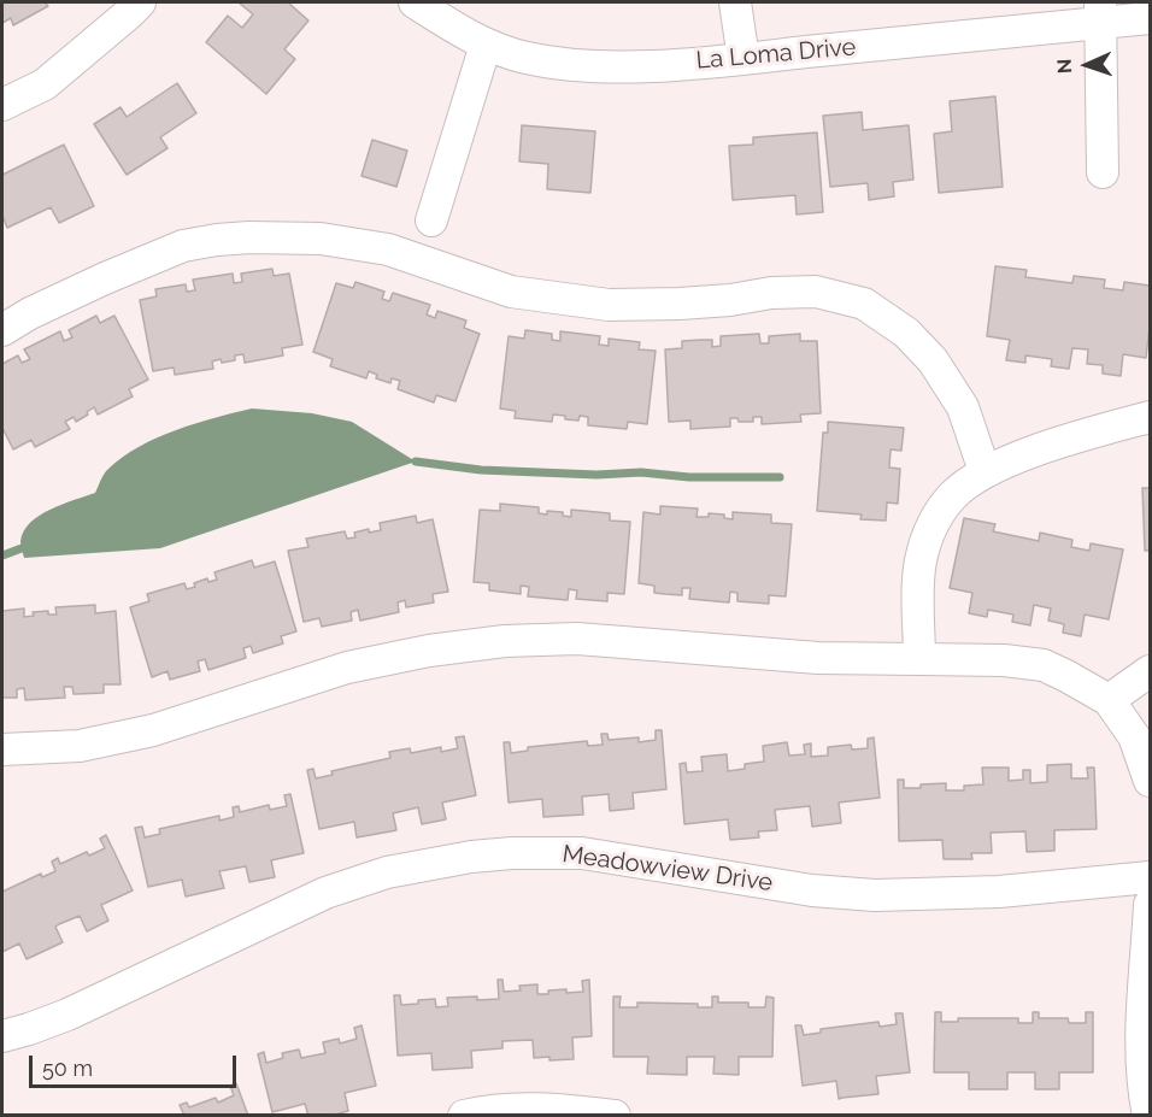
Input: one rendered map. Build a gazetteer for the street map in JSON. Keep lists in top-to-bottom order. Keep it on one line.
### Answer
{"streets":{"street":["La Loma Drive","Meadowview Drive"]},"scale_bar":"50 m","north":"left"}
